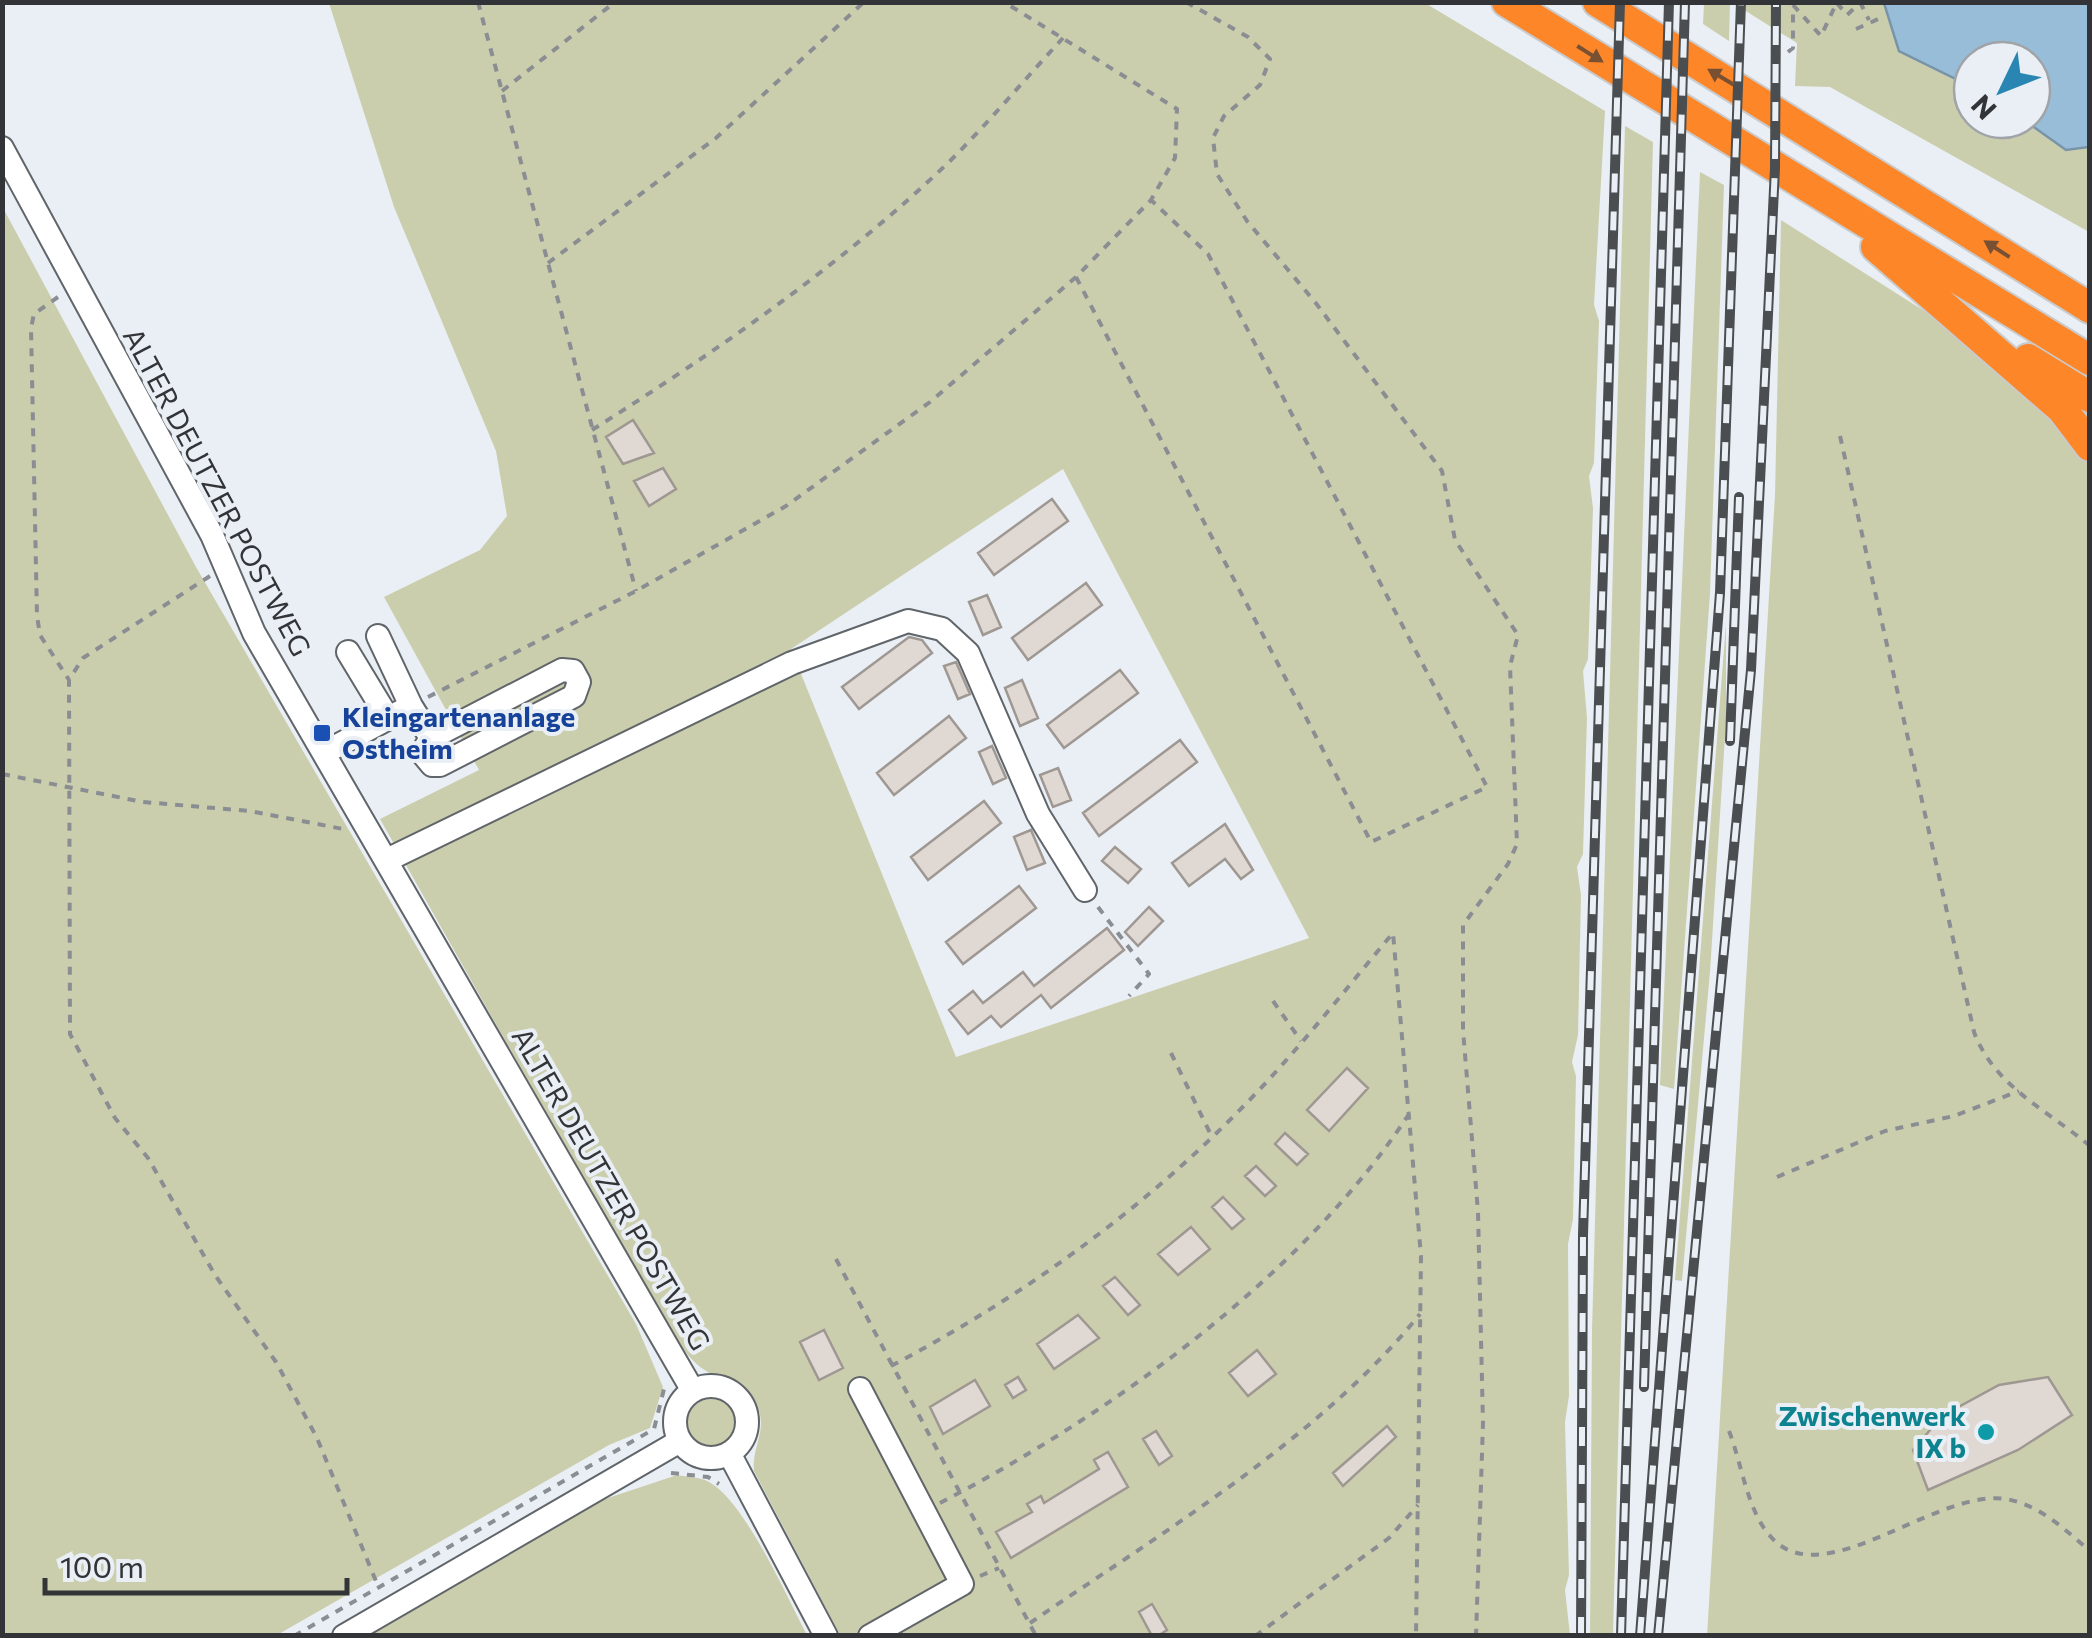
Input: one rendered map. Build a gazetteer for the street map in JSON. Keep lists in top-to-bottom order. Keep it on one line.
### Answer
{"streets":{"street":["ALTER DEUTZER POSTWEG"]},"places":{"transit":["Kleingartenanlage Ostheim"],"other":["Zwischenwerk IX b"]},"scale_bar":"100 m","north":"bottom left"}
